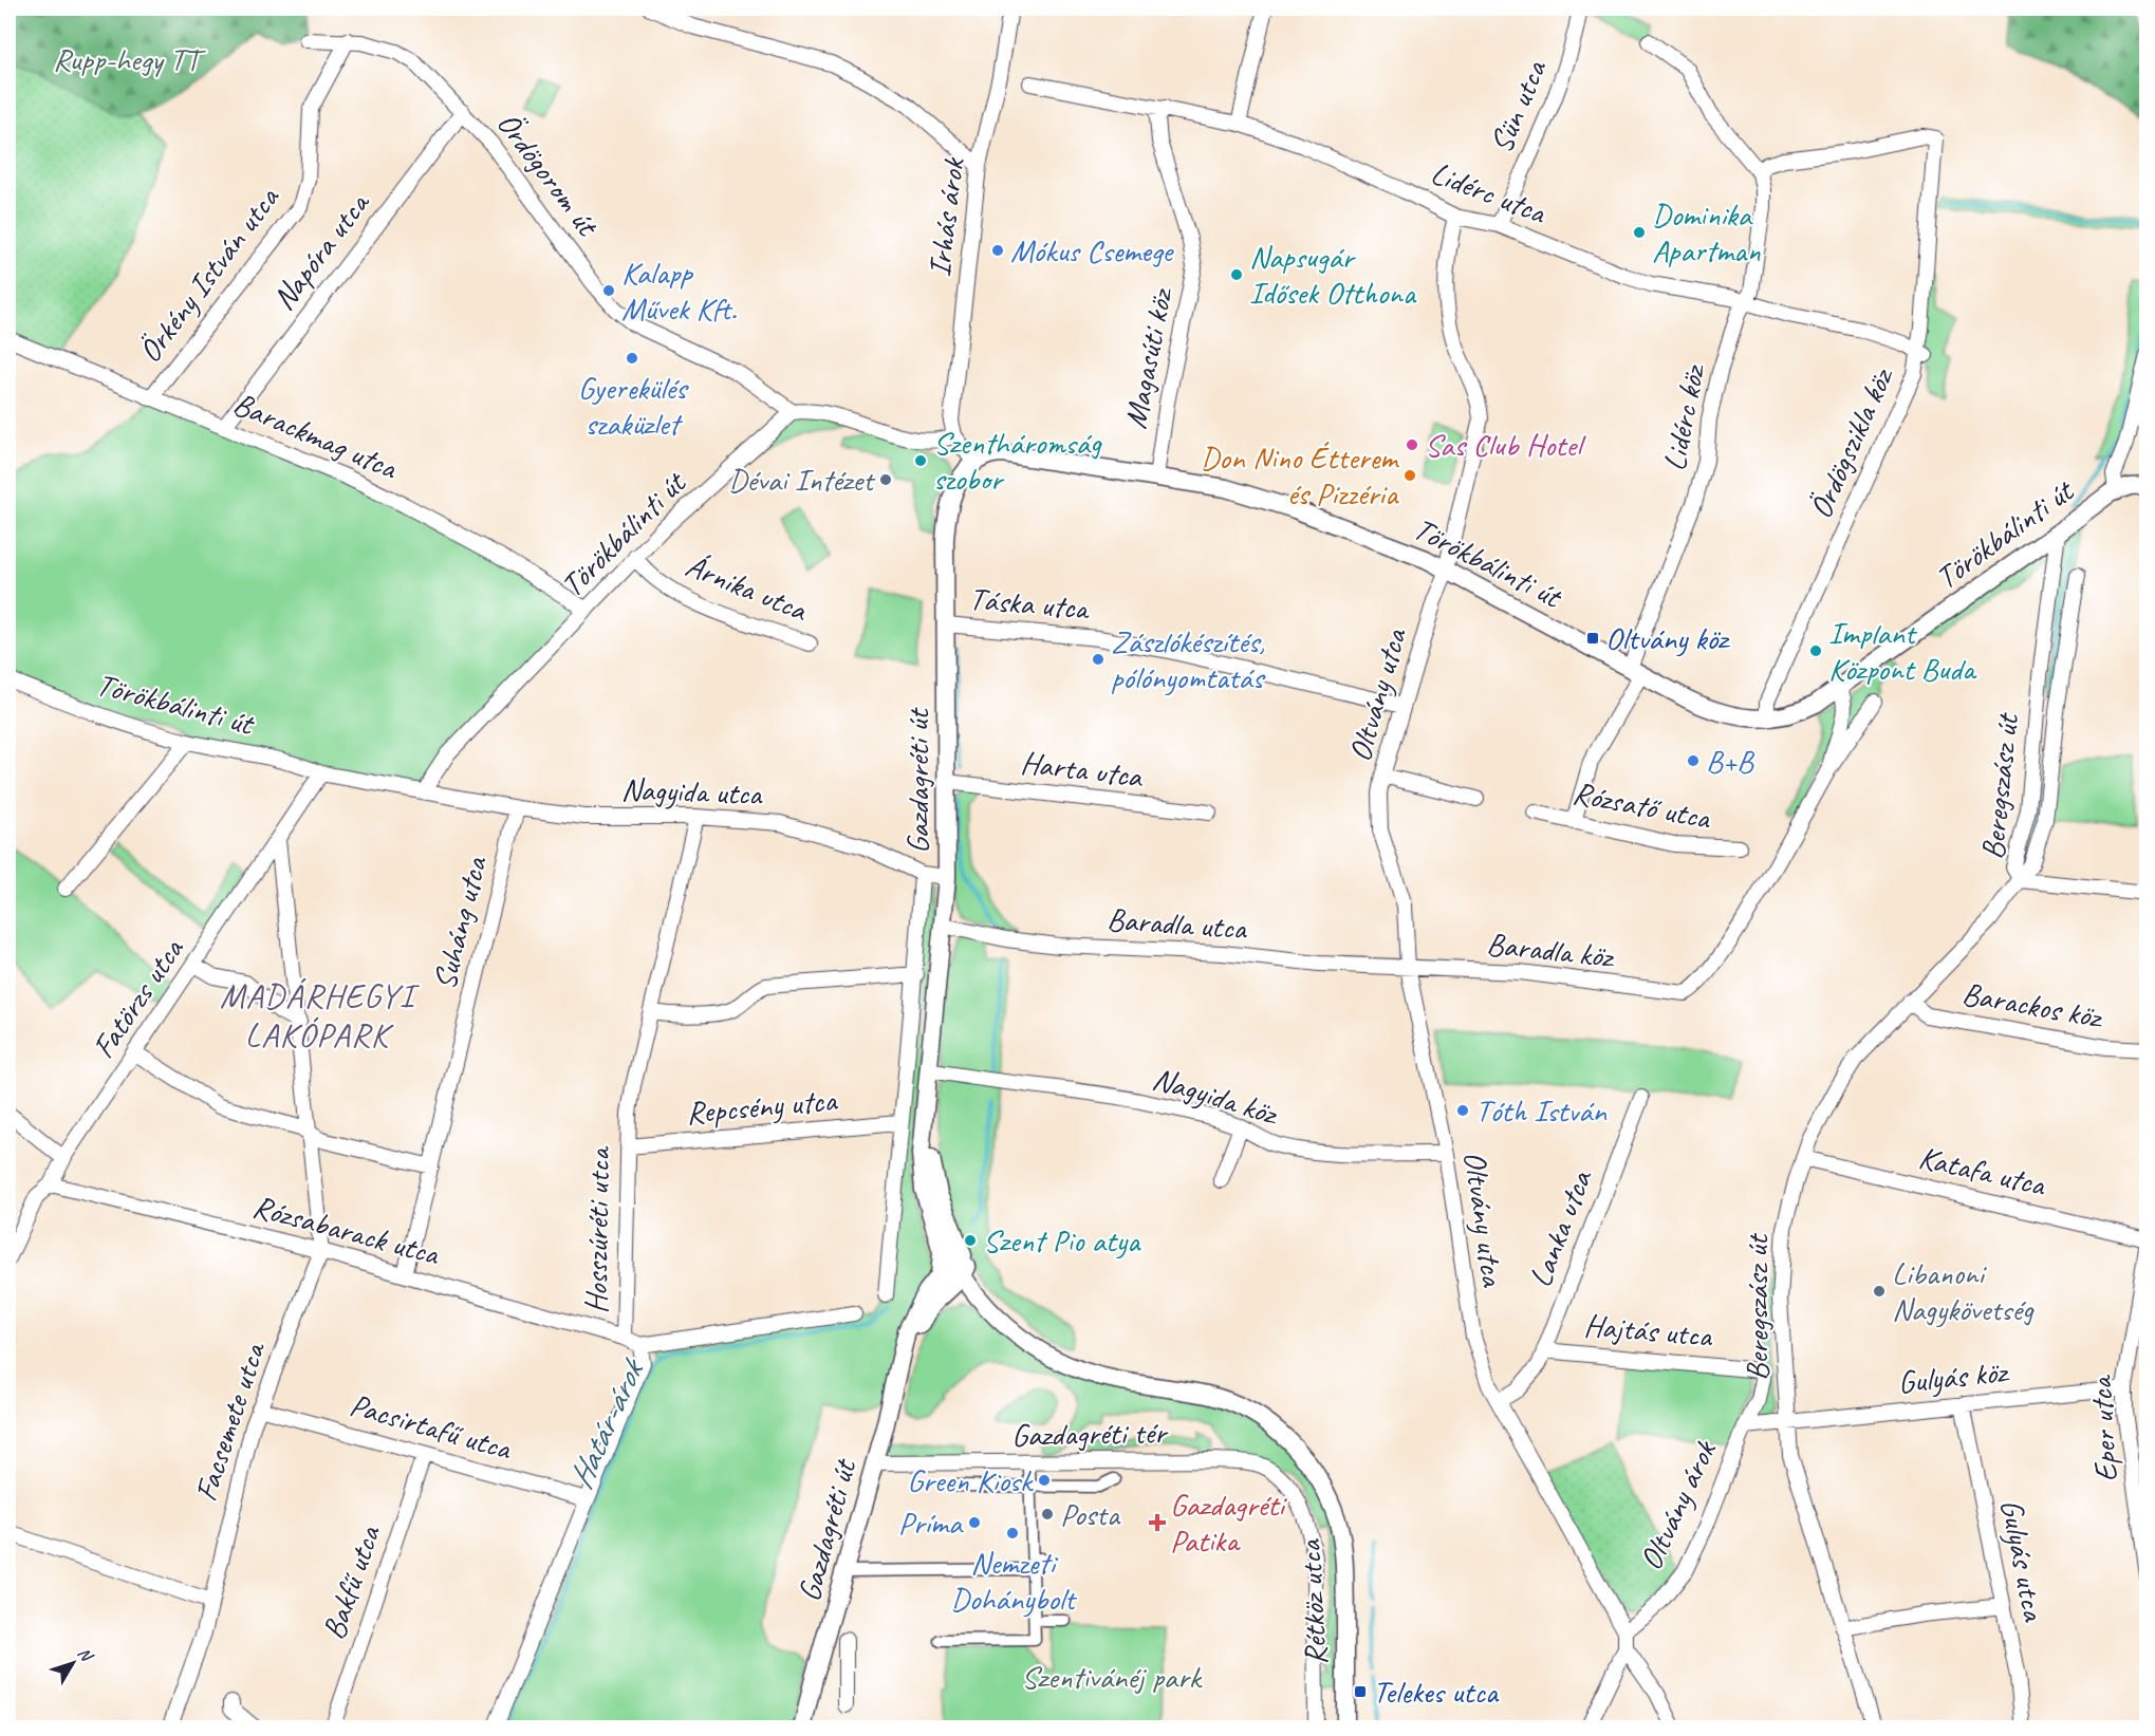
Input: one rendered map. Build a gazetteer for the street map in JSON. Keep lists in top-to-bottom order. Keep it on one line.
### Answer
{"streets":{"street":["Sün utca","Ördögorom út","Lidérc utca","Irhás árok","Napóra utca","Örkény István utca","Magasúti köz","Lidérc köz","Barackmag utca","Ördögszikla köz","Törökbálinti út","Árnika utca","Táska utca","Oltvány utca","Harta utca","Gazdagréti út","Beregszász út","Nagyida utca","Rózsatő utca","Suháng utca","Baradla utca","Baradla köz","Fatörzs utca","Barackos köz","Nagyida köz","Repcsény utca","Katafa utca","Lanka utca","Rózsabarack utca","Hosszúréti utca","Hajtás utca","Gulyás köz","Facsemete utca","Pacsirtafű utca","Eper utca","Gazdagréti tér","Oltvány árok","Gulyás utca","Bakfű utca","Rétköz utca"]},"crossings":[["Sün utca","Lidérc utca"],["Ördögorom út","Napóra utca"],["Ördögorom út","Örkény István utca"],["Ördögorom út","Törökbálinti út"],["Lidérc utca","Magasúti köz"],["Lidérc utca","Lidérc köz"],["Lidérc utca","Ördögszikla köz"],["Napóra utca","Barackmag utca"],["Örkény István utca","Barackmag utca"],["Magasúti köz","Törökbálinti út"],["Lidérc köz","Ördögszikla köz"],["Lidérc köz","Törökbálinti út"],["Lidérc köz","Rózsatő utca"],["Barackmag utca","Törökbálinti út"],["Ördögszikla köz","Törökbálinti út"],["Törökbálinti út","Árnika utca"],["Törökbálinti út","Oltvány utca"],["Törökbálinti út","Gazdagréti út"],["Törökbálinti út","Beregszász út"],["Törökbálinti út","Nagyida utca"],["Törökbálinti út","Fatörzs utca"],["Táska utca","Oltvány utca"],["Táska utca","Gazdagréti út"],["Oltvány utca","Baradla utca"],["Oltvány utca","Baradla köz"],["Oltvány utca","Nagyida köz"],["Oltvány utca","Lanka utca"],["Oltvány utca","Oltvány árok"],["Harta utca","Gazdagréti út"],["Gazdagréti út","Nagyida utca"],["Gazdagréti út","Baradla utca"],["Gazdagréti út","Nagyida köz"],["Gazdagréti út","Repcsény utca"],["Gazdagréti út","Gazdagréti tér"],["Gazdagréti út","Rétköz utca"],["Beregszász út","Barackos köz"],["Beregszász út","Katafa utca"],["Beregszász út","Gulyás köz"],["Beregszász út","Oltvány árok"],["Nagyida utca","Suháng utca"],["Nagyida utca","Hosszúréti utca"],["Suháng utca","Rózsabarack utca"],["Baradla utca","Baradla köz"],["Fatörzs utca","Rózsabarack utca"],["Fatörzs utca","Facsemete utca"],["Repcsény utca","Hosszúréti utca"],["Katafa utca","Eper utca"],["Lanka utca","Hajtás utca"],["Rózsabarack utca","Hosszúréti utca"],["Rózsabarack utca","Facsemete utca"],["Hosszúréti utca","Pacsirtafű utca"],["Hajtás utca","Oltvány árok"],["Gulyás köz","Eper utca"],["Gulyás köz","Oltvány árok"],["Gulyás köz","Gulyás utca"],["Facsemete utca","Pacsirtafű utca"],["Pacsirtafű utca","Bakfű utca"],["Gazdagréti tér","Rétköz utca"]],"districts":["MADÁRHEGYI LAKÓPARK"],"water":["Határ-árok"],"parks":["Rupp-hegy TT","Szentivánéj park"],"places":{"other":["Dominika Apartman","Mókus Csemege","Napsugár Idősek Otthona","Kalapp Művek Kft.","Gyerekülés szaküzlet","Sas Club Hotel","Szentháromság szobor","Don Nino Étterem és Pizzéria","Dévai Intézet","Implant Központ Buda","Zászlókészítés, pólónyomtatás","B+B","Tóth István","Szent Pio atya","Libanoni Nagykövetség","Green Kiosk","Posta","Príma","Nemzeti Dohánybolt"],"transit":["Oltvány köz","Telekes utca"],"health":["Gazdagréti Patika"]},"north":"top right"}
